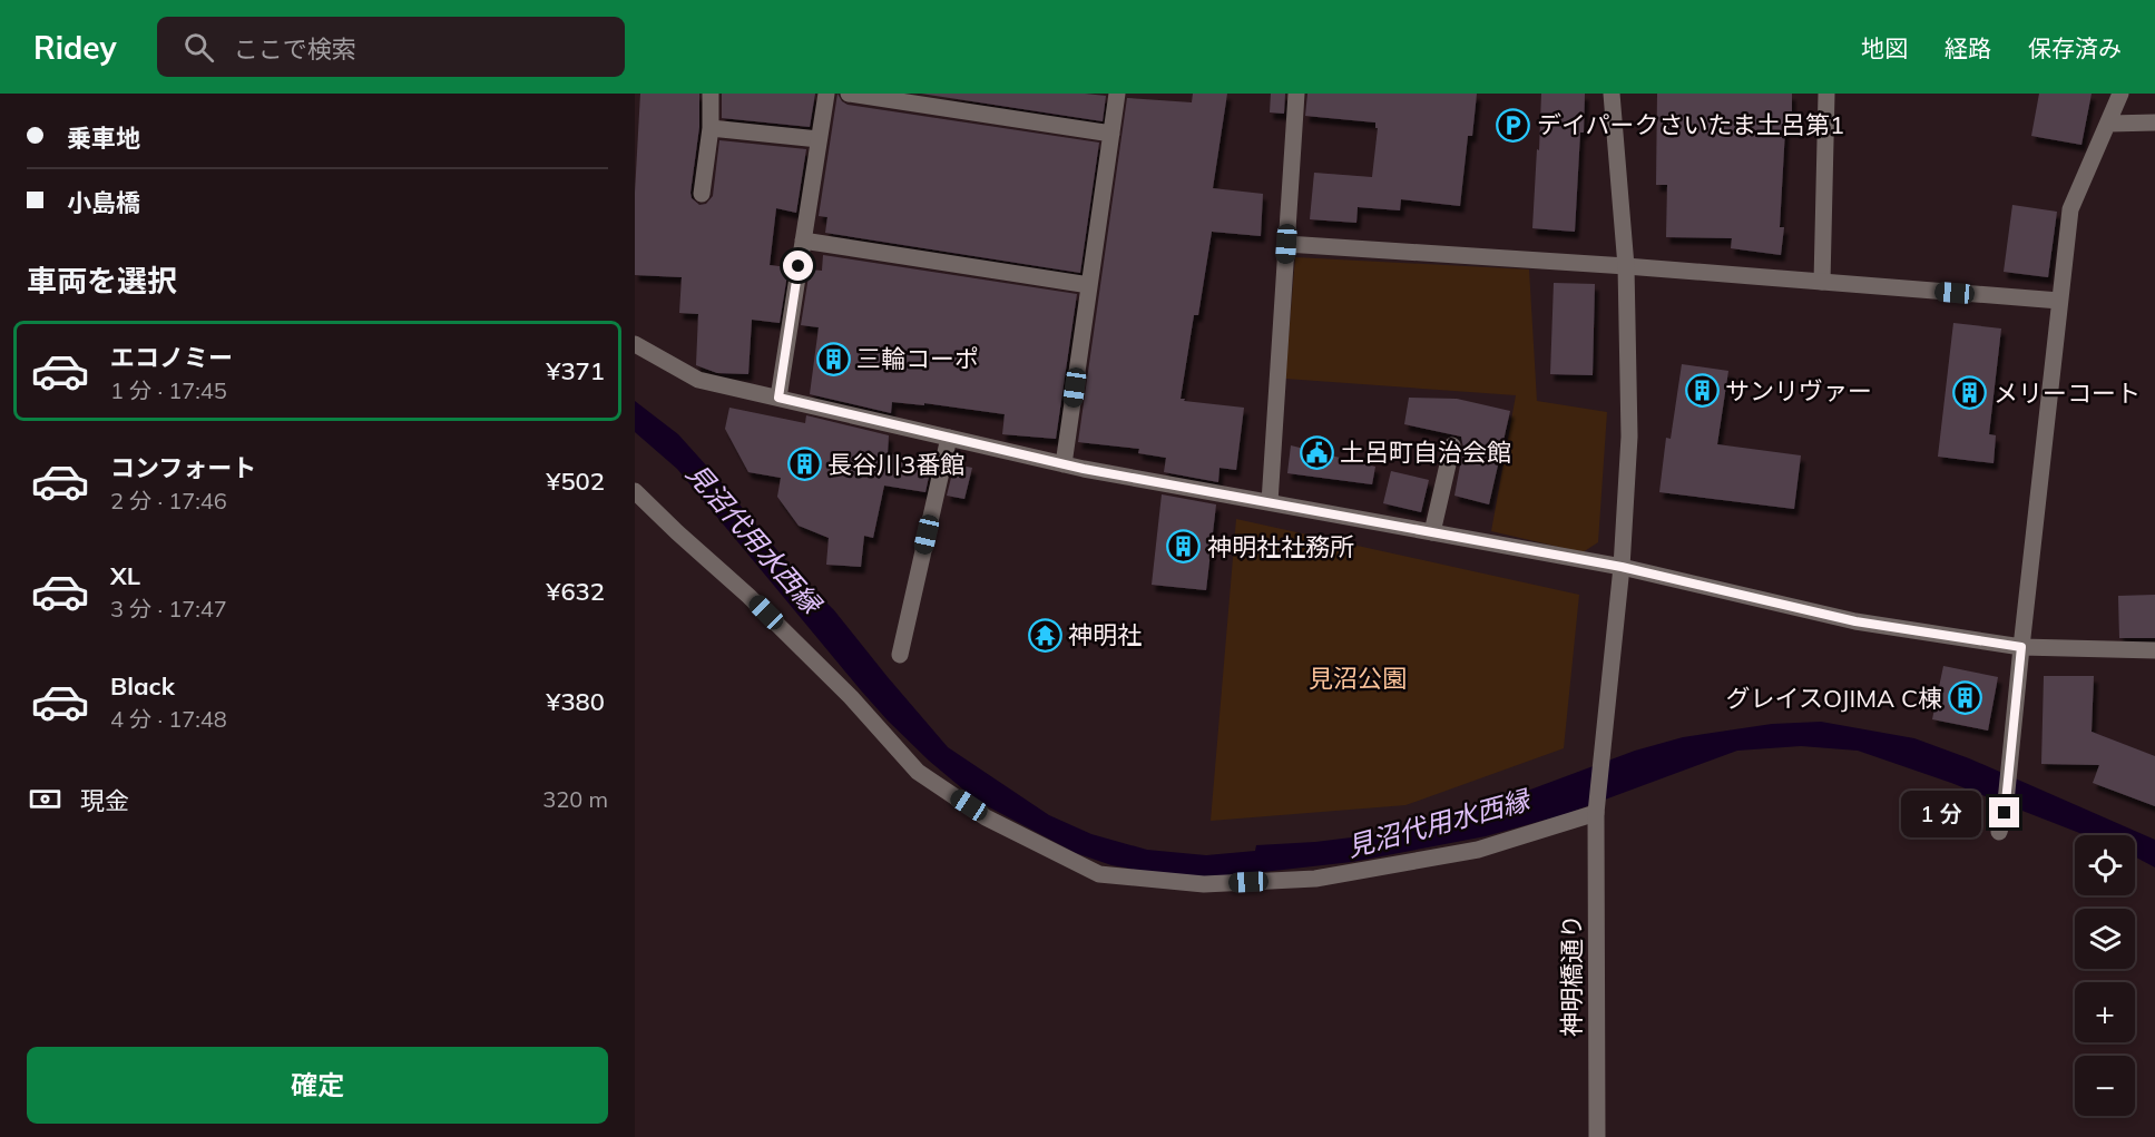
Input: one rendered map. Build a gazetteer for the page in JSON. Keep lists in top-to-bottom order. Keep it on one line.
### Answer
{"streets":{"street":["神明橋通り"]},"water":["見沼代用水西縁"],"parks":["見沼公園"],"places":{"parking":["デイパークさいたま土呂第1"],"building":["三輪コーポ","サンリヴァー","メリーコート","長谷川3番館","神明社社務所","グレイスOJIMA C棟"],"public building":["土呂町自治会館"],"temple":["神明社"]},"page":{"header":"Ridey","search":"ここで検索","nav":["地図","経路","保存済み"],"banner":["乗車地","小島橋"],"heading":"車両を選択","list":[{"name":"エコノミー","note":"1 分 · 17:45","value":"¥371"},{"name":"コンフォート","note":"2 分 · 17:46","value":"¥502"},{"name":"XL","note":"3 分 · 17:47","value":"¥632"},{"name":"Black","note":"4 分 · 17:48","value":"¥380"}],"pay":["現金","320 m"],"bubble":"1 分","map_buttons":["+","−"],"buttons":"確定"}}
